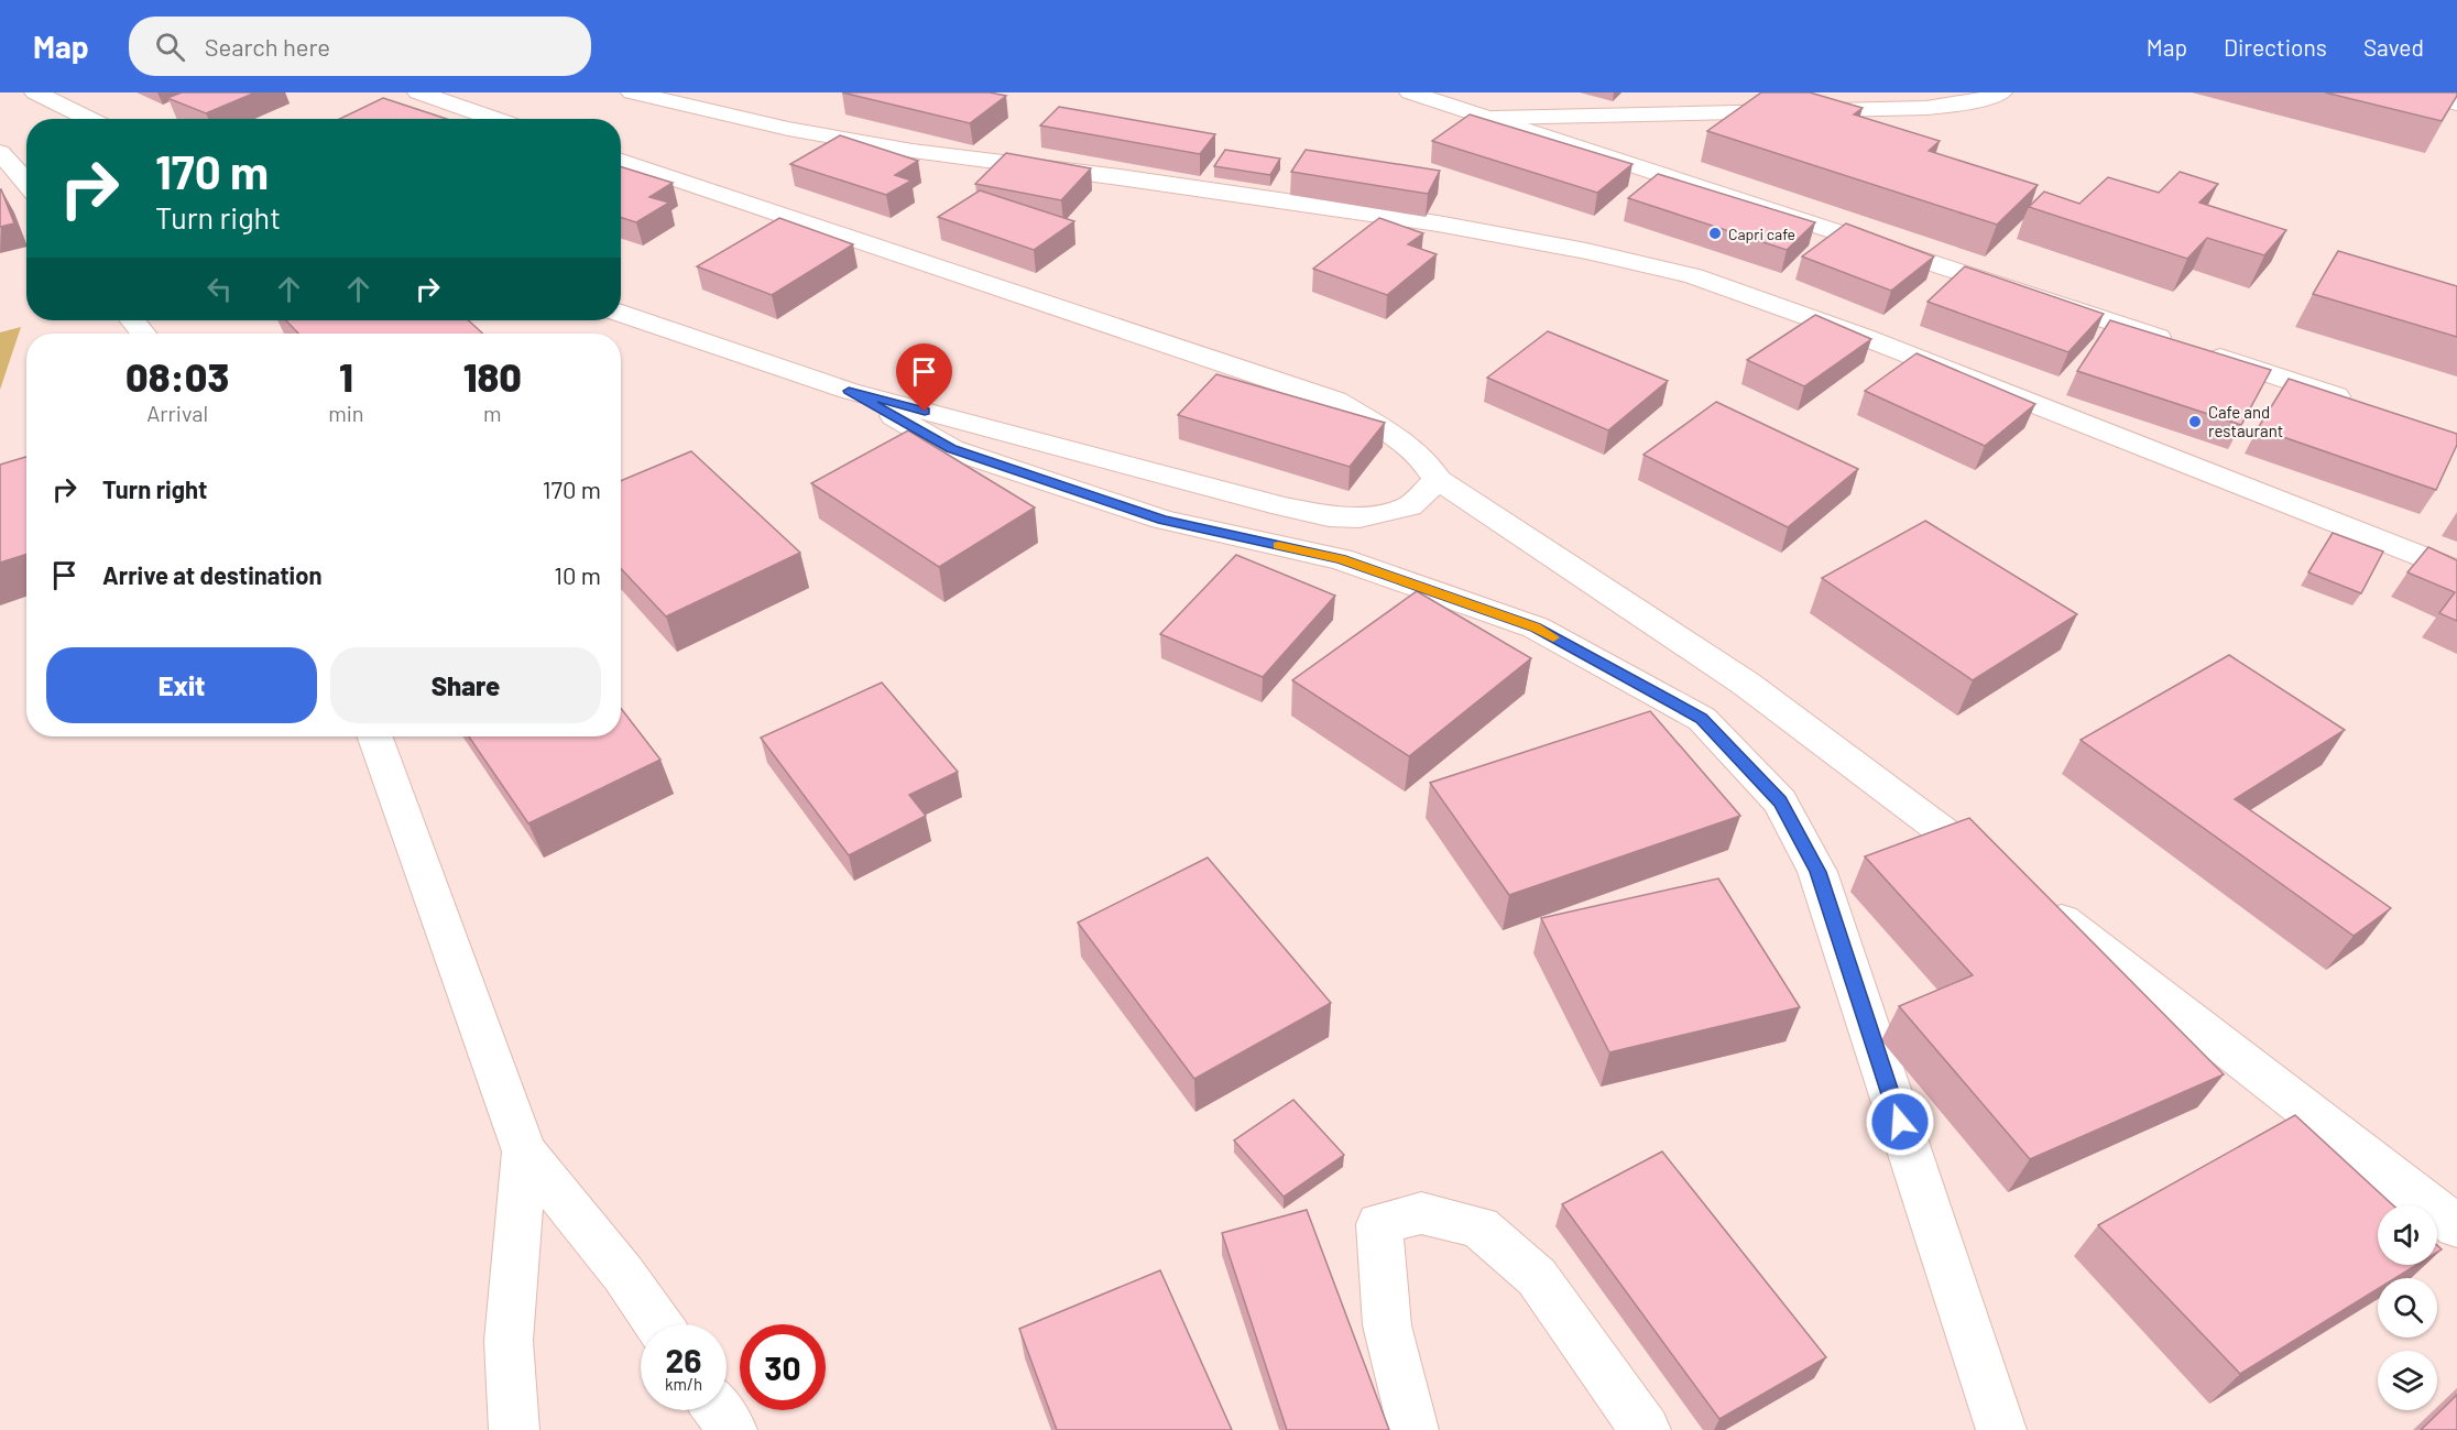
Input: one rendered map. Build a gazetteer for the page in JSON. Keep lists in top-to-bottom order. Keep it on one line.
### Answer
{"places":["Capri cafe","Cafe and restaurant"],"page":{"header":"Map","search":"Search here","nav":["Map","Directions","Saved"],"turn":["170 m","Turn right"],"eta":["08:03","Arrival","1","min","180","m"],"list":[{"name":"Turn right","value":"170 m"},{"name":"Arrive at destination","value":"10 m"}],"buttons":["Exit","Share"],"speed":"26 km/h","limit":"30"}}
